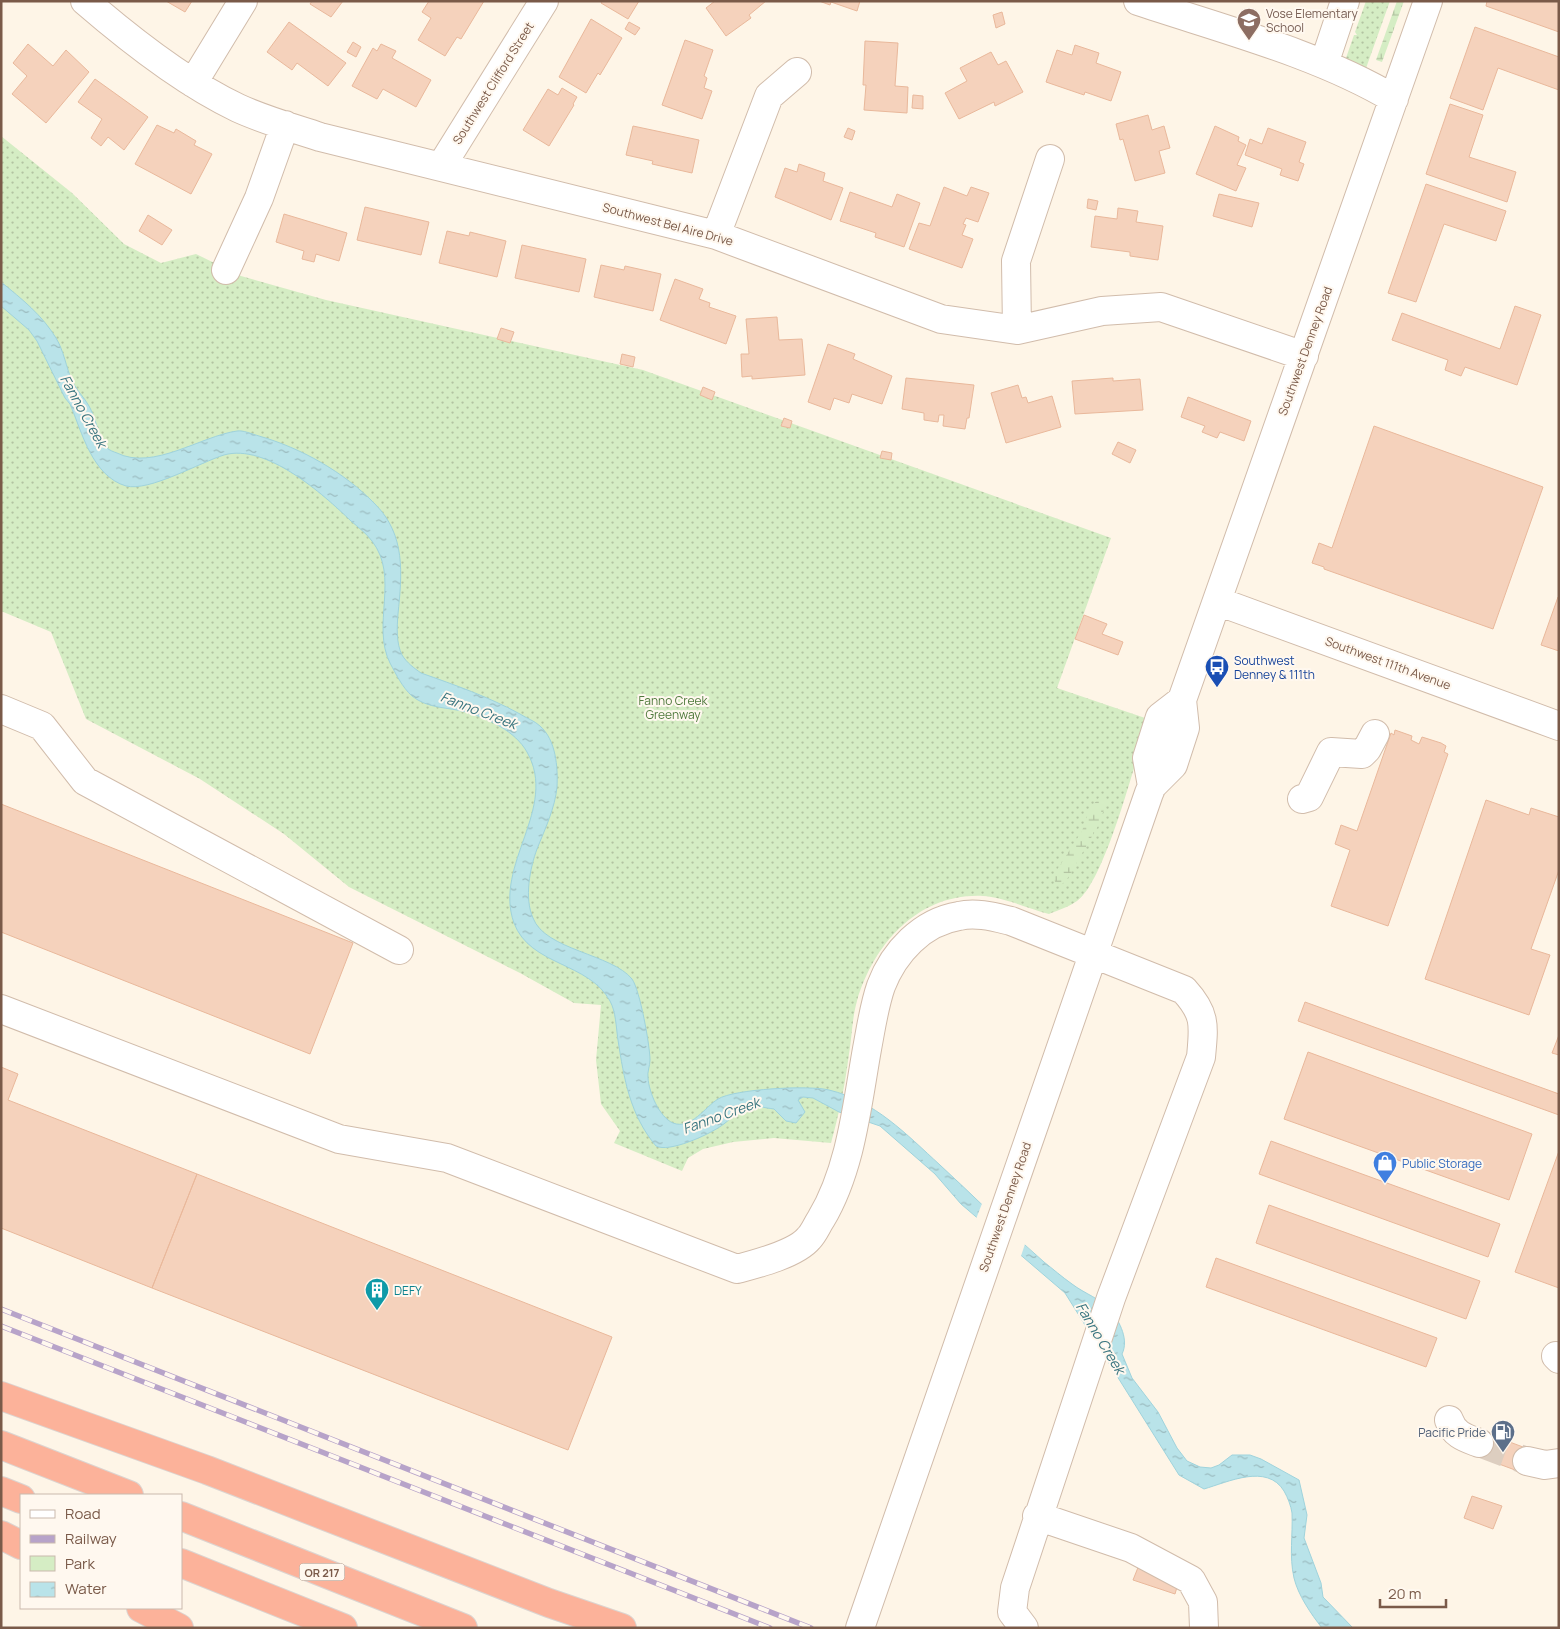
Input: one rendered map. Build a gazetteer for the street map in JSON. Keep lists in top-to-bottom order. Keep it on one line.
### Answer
{"streets":{"highway":["OR 217"],"street":["Southwest Clifford Street","Southwest Bel Aire Drive","Southwest Denney Road","Southwest 111th Avenue"]},"crossings":[["Southwest Clifford Street","Southwest Bel Aire Drive"],["Southwest Bel Aire Drive","Southwest Denney Road"],["Southwest Denney Road","Southwest 111th Avenue"]],"water":["Fanno Creek"],"parks":["Fanno Creek Greenway"],"places":{"school or university":["Vose Elementary School"],"bus stop":["Southwest Denney & 111th"],"shop":["Public Storage"],"building":["DEFY"],"fuel station":["Pacific Pride"]},"legend":["Road","Railway","Park","Water"],"scale_bar":"20 m"}
